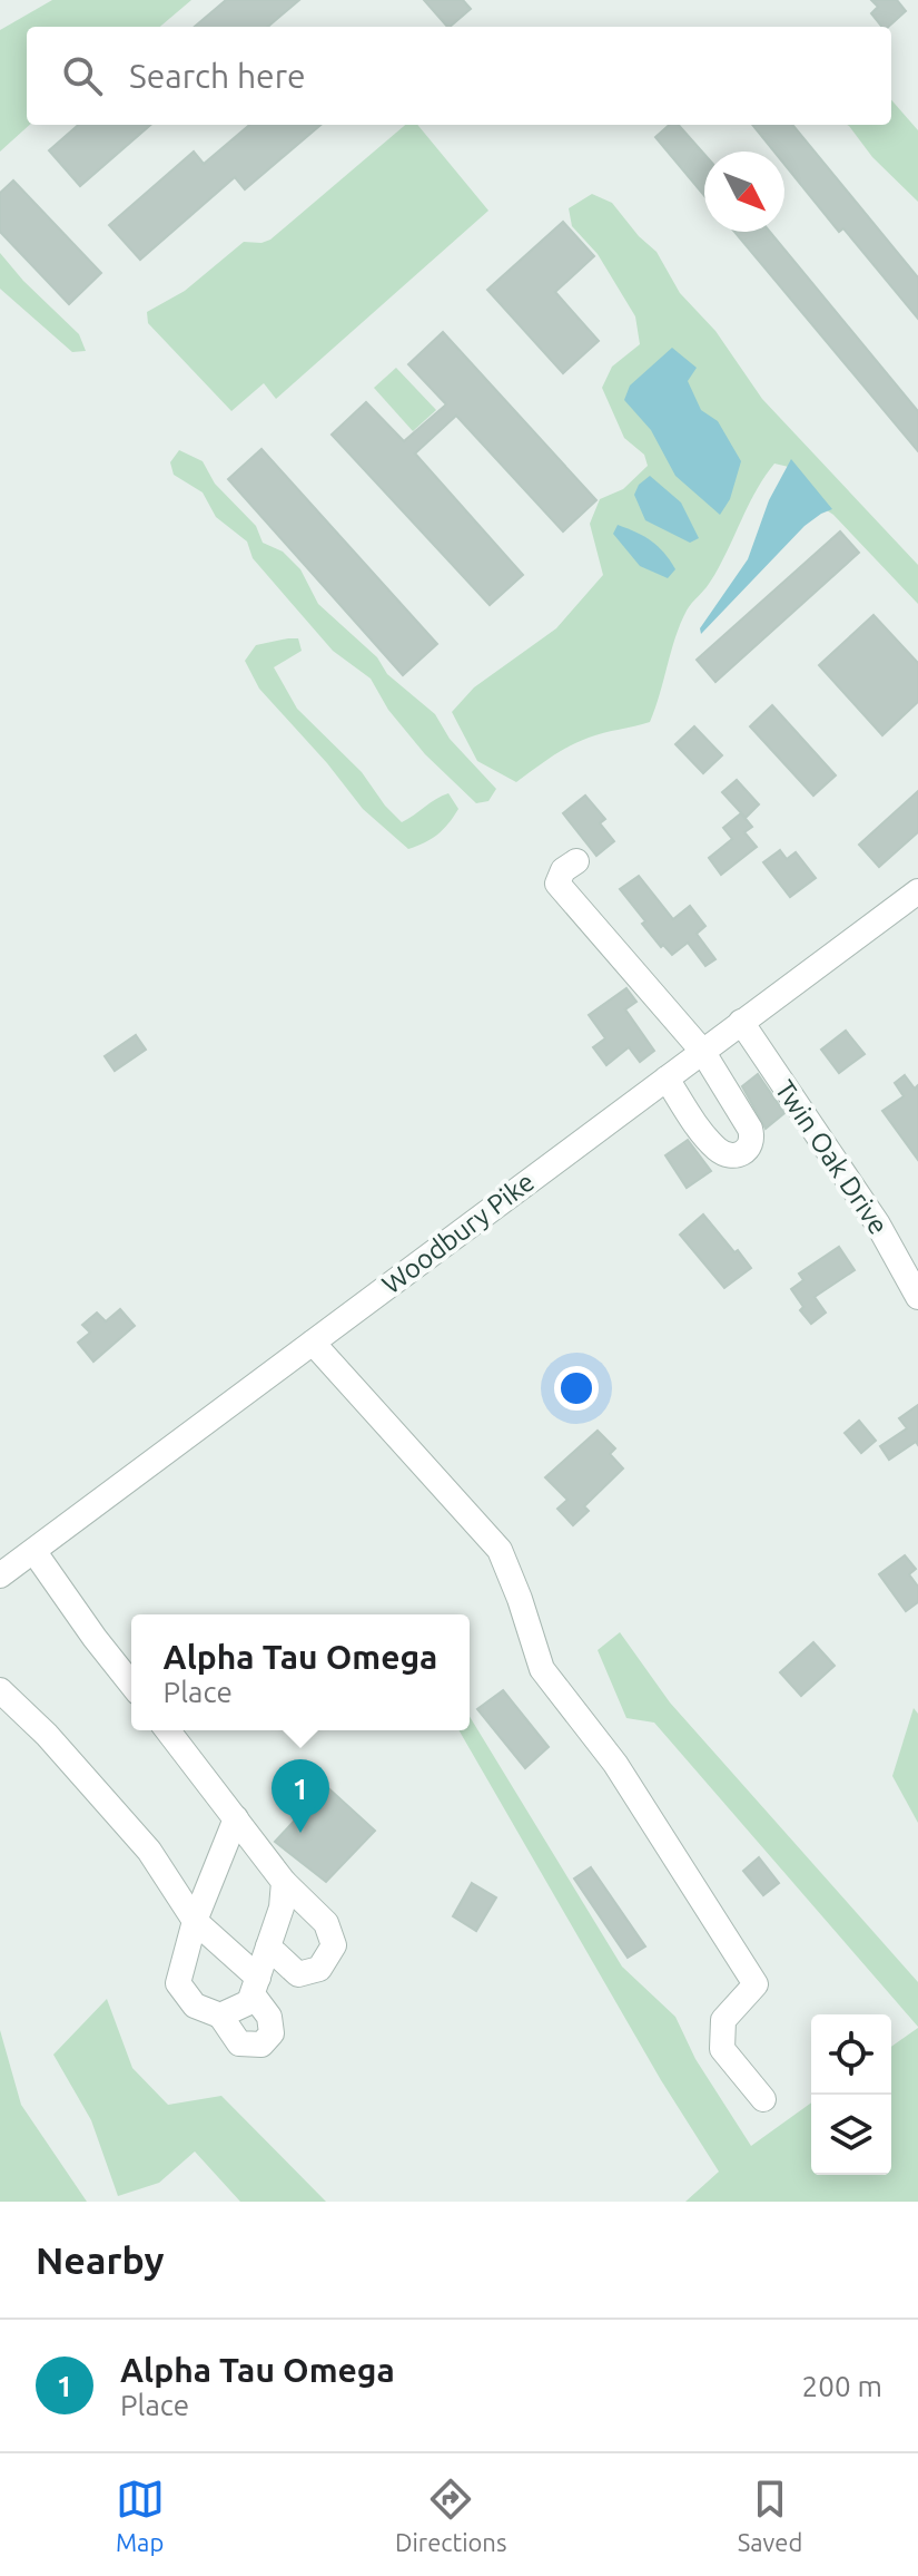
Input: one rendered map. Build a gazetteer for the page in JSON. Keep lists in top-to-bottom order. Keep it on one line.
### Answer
{"streets":{"street":["Twin Oak Drive","Woodbury Pike"]},"crossings":[["Twin Oak Drive","Woodbury Pike"]],"north":"bottom right","page":{"search":"Search here","popup":["Alpha Tau Omega","Place"],"pins":"1","heading":"Nearby","list":[{"mark":"1","name":"Alpha Tau Omega","note":"Place","value":"200 m"}],"nav":["Map","Directions","Saved"]}}
